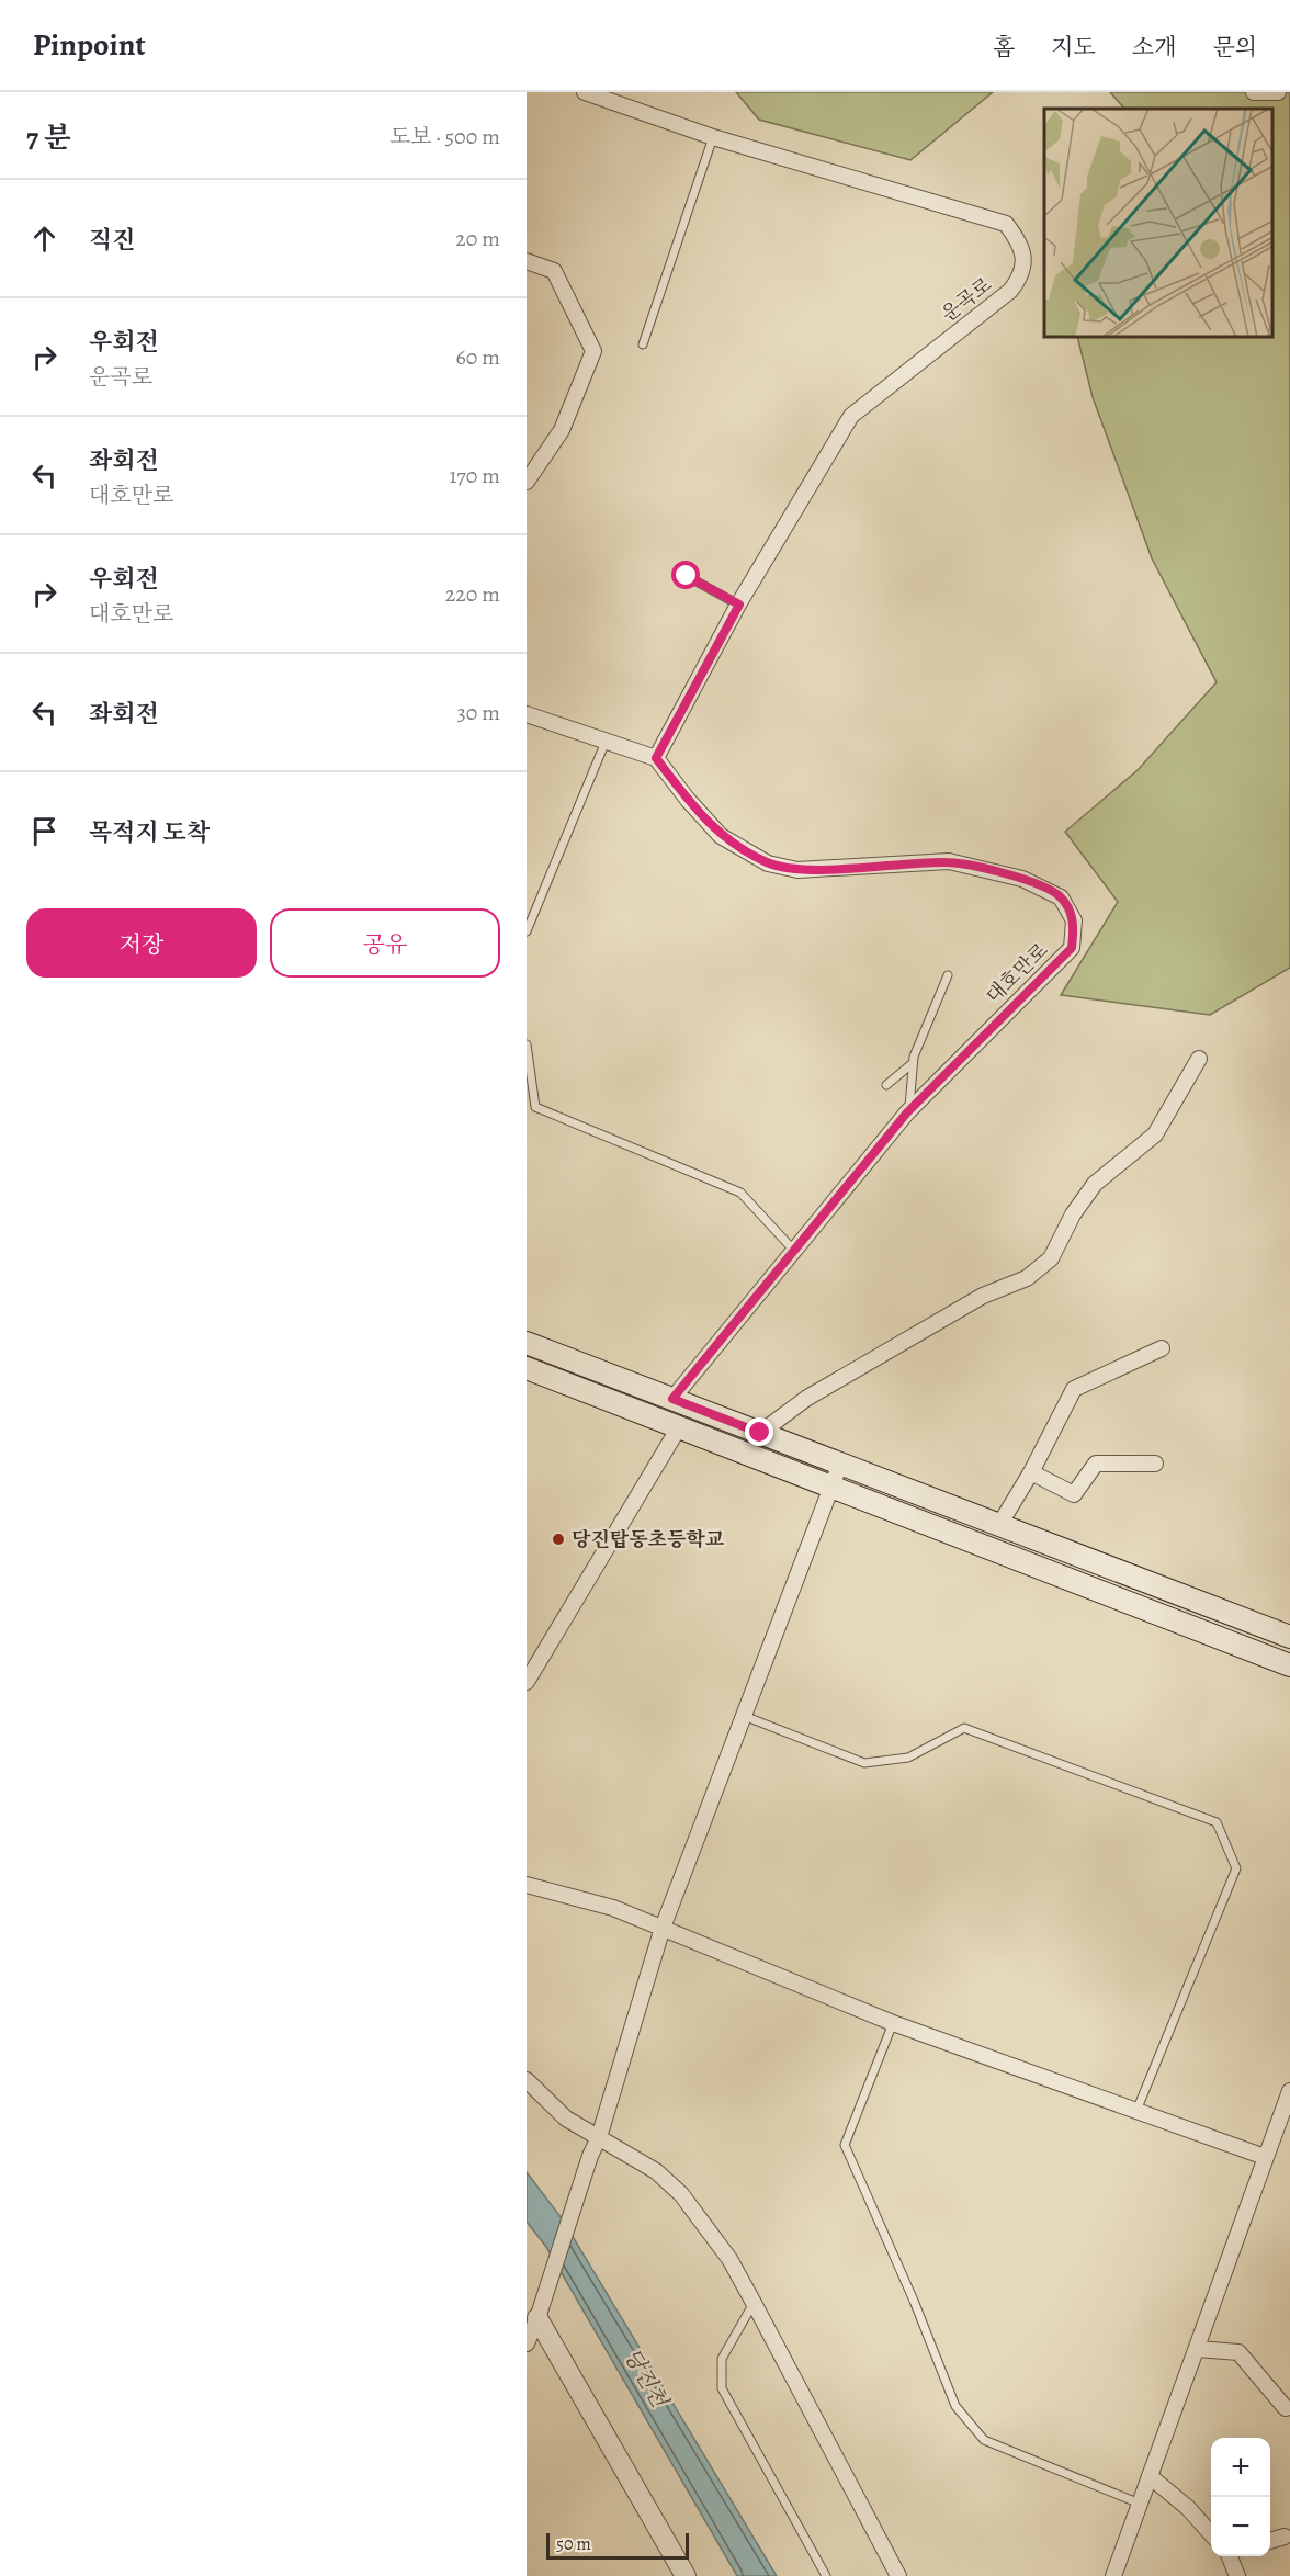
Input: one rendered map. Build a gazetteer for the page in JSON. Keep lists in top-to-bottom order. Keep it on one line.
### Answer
{"streets":{"street":["운곡로","대호만로"]},"crossings":[["운곡로","대호만로"]],"water":["당진천"],"places":["당진탑동초등학교"],"scale_bar":"50 m","page":{"header":"Pinpoint","nav":["홈","지도","소개","문의"],"heading":["7 분","도보 · 500 m"],"list":[["직진","20 m"],["우회전","운곡로","60 m"],["좌회전","대호만로","170 m"],["우회전","대호만로","220 m"],["좌회전","30 m"],"목적지 도착"],"buttons":["저장","공유"],"map_buttons":["+","−"],"scale":"50 m"}}
